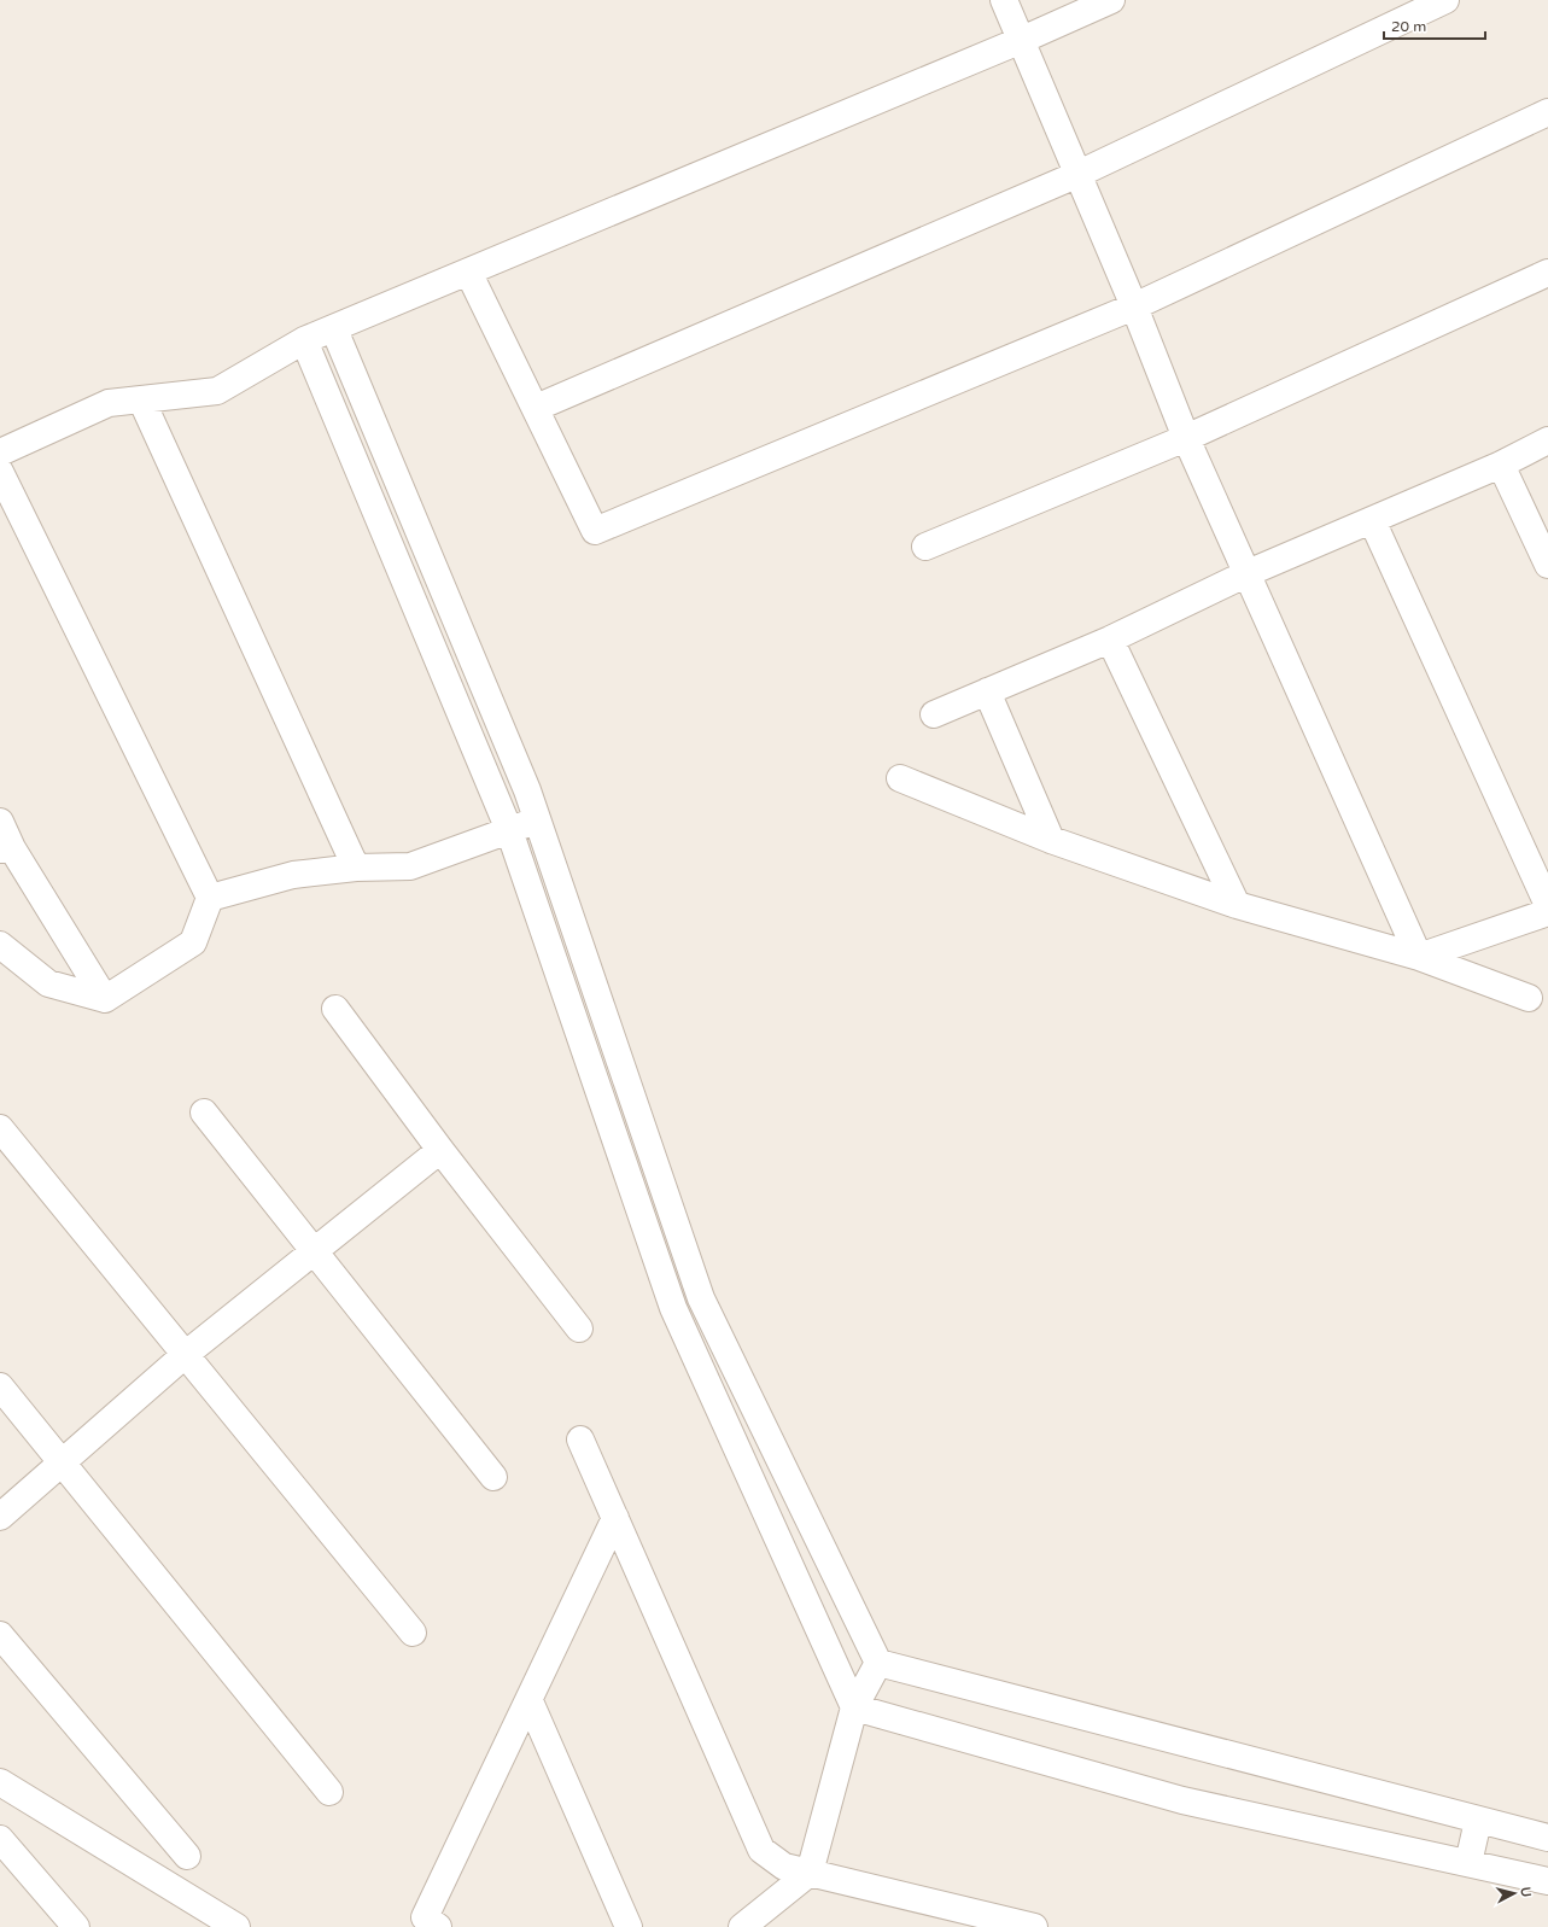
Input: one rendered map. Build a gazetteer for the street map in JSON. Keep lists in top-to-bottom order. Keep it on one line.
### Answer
{"scale_bar":"20 m","north":"right"}
